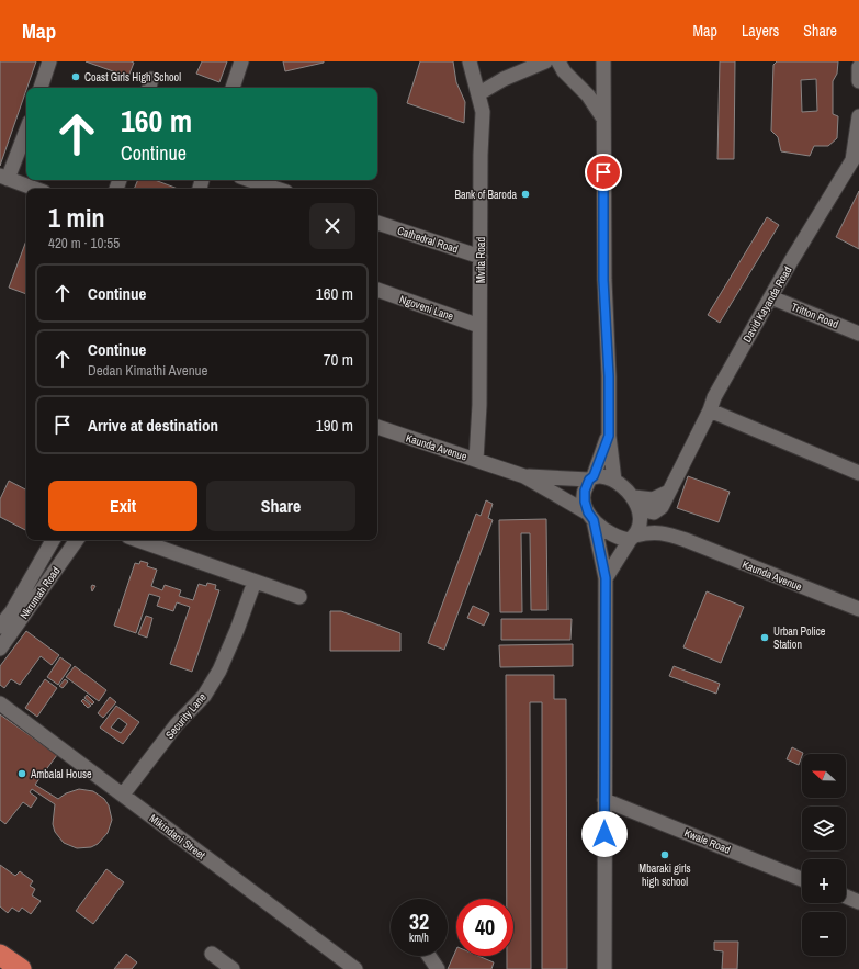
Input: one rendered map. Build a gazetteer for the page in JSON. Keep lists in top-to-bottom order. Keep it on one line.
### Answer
{"streets":{"street":["Cathedral Road","Mvita Road","David Kayanda Road","Ngoveni Lane","Tritton Road","Kaunda Avenue","Nkrumah Road","Security Lane","Mikindani Street","Kwale Road"]},"crossings":[["Cathedral Road","Mvita Road"],["Mvita Road","Ngoveni Lane"],["Mvita Road","Kaunda Avenue"],["David Kayanda Road","Tritton Road"],["Security Lane","Mikindani Street"]],"places":["Coast Girls High School","Bank of Baroda","Urban Police Station","Ambalal House","Mbaraki girls high school"],"north":"left","page":{"header":"Map","nav":["Map","Layers","Share"],"turn":["160 m","Continue"],"heading":["1 min","420 m · 10:55"],"list":[{"name":"Continue","value":"160 m"},{"name":"Continue","note":"Dedan Kimathi Avenue","value":"70 m"},{"name":"Arrive at destination","value":"190 m"}],"buttons":["Exit","Share"],"map_buttons":["+","−"],"speed":"32 km/h","limit":"40"}}
